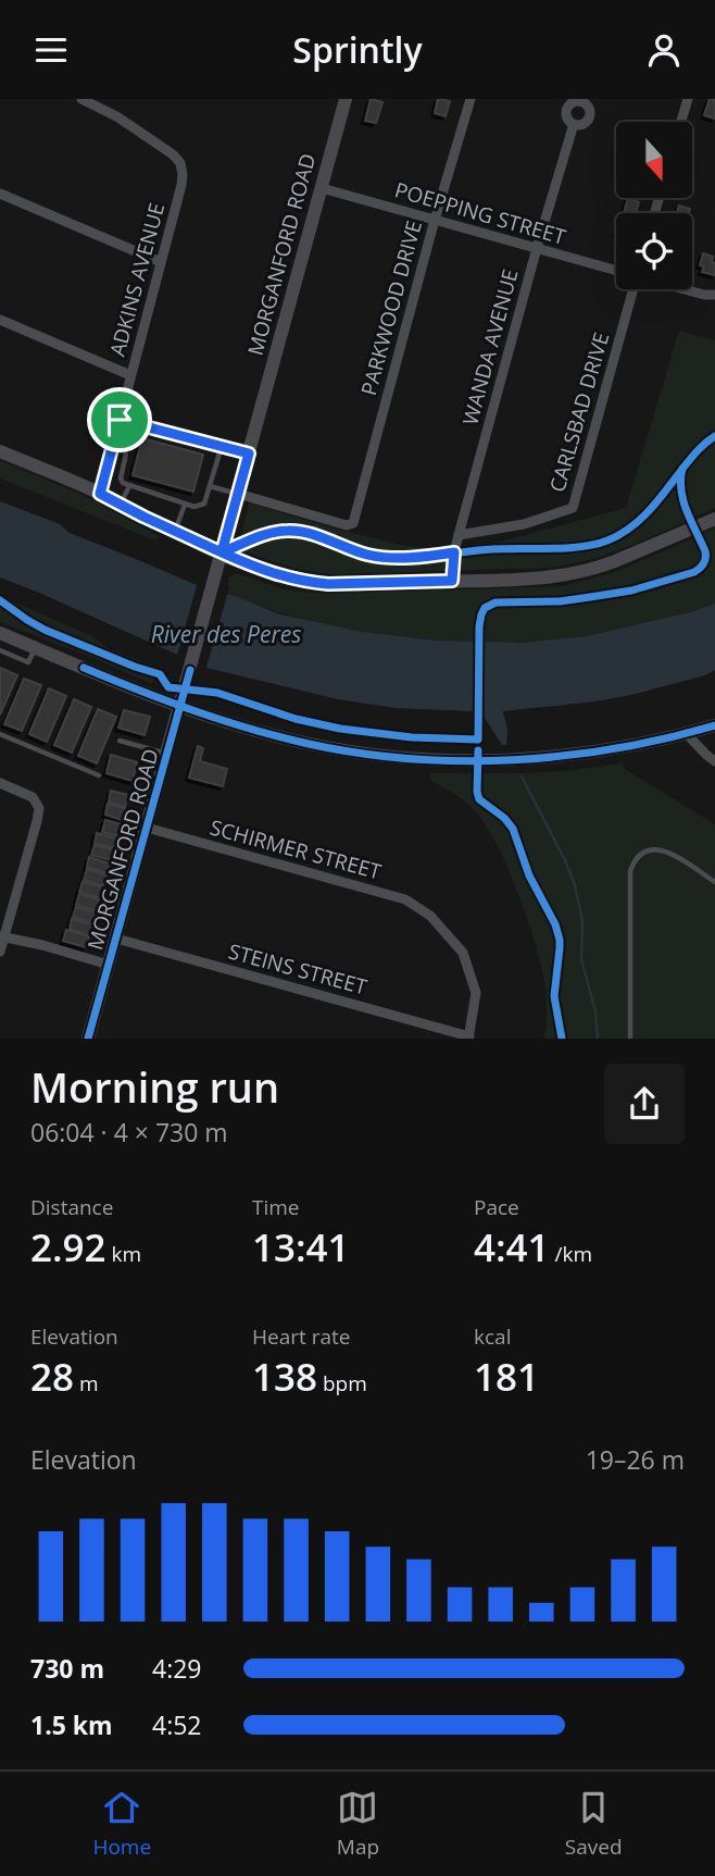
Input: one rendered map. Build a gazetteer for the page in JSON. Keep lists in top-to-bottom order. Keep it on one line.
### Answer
{"streets":{"main road":["MORGANFORD ROAD"],"street":["POEPPING STREET","ADKINS AVENUE","PARKWOOD DRIVE","WANDA AVENUE","CARLSBAD DRIVE","SCHIRMER STREET","STEINS STREET"]},"crossings":[["POEPPING STREET","MORGANFORD ROAD"],["POEPPING STREET","PARKWOOD DRIVE"],["POEPPING STREET","WANDA AVENUE"],["MORGANFORD ROAD","PARKWOOD DRIVE"],["MORGANFORD ROAD","SCHIRMER STREET"],["MORGANFORD ROAD","STEINS STREET"],["WANDA AVENUE","CARLSBAD DRIVE"],["SCHIRMER STREET","STEINS STREET"]],"water":["River des Peres"],"north":"bottom","page":{"header":"Sprintly","heading":["Morning run","06:04 · 4 × 730 m"],"stats":[["Distance","2.92 km"],["Time","13:41"],["Pace","4:41 /km"],["Elevation","28 m"],["Heart rate","138 bpm"],["kcal","181"]],"chart":["Elevation","19–26 m"],"list":[{"name":"730 m","note":"4:29"},{"name":"1.5 km","note":"4:52"}],"tabs":["Home","Map","Saved"]}}
